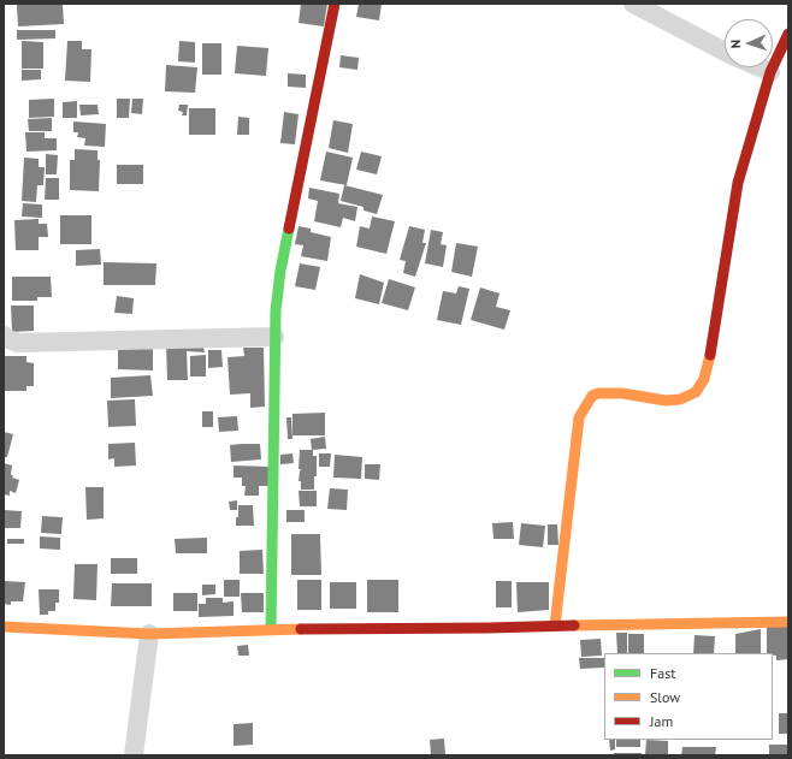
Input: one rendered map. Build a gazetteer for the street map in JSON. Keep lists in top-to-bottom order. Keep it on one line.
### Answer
{"legend":["Fast","Slow","Jam"],"north":"left"}
